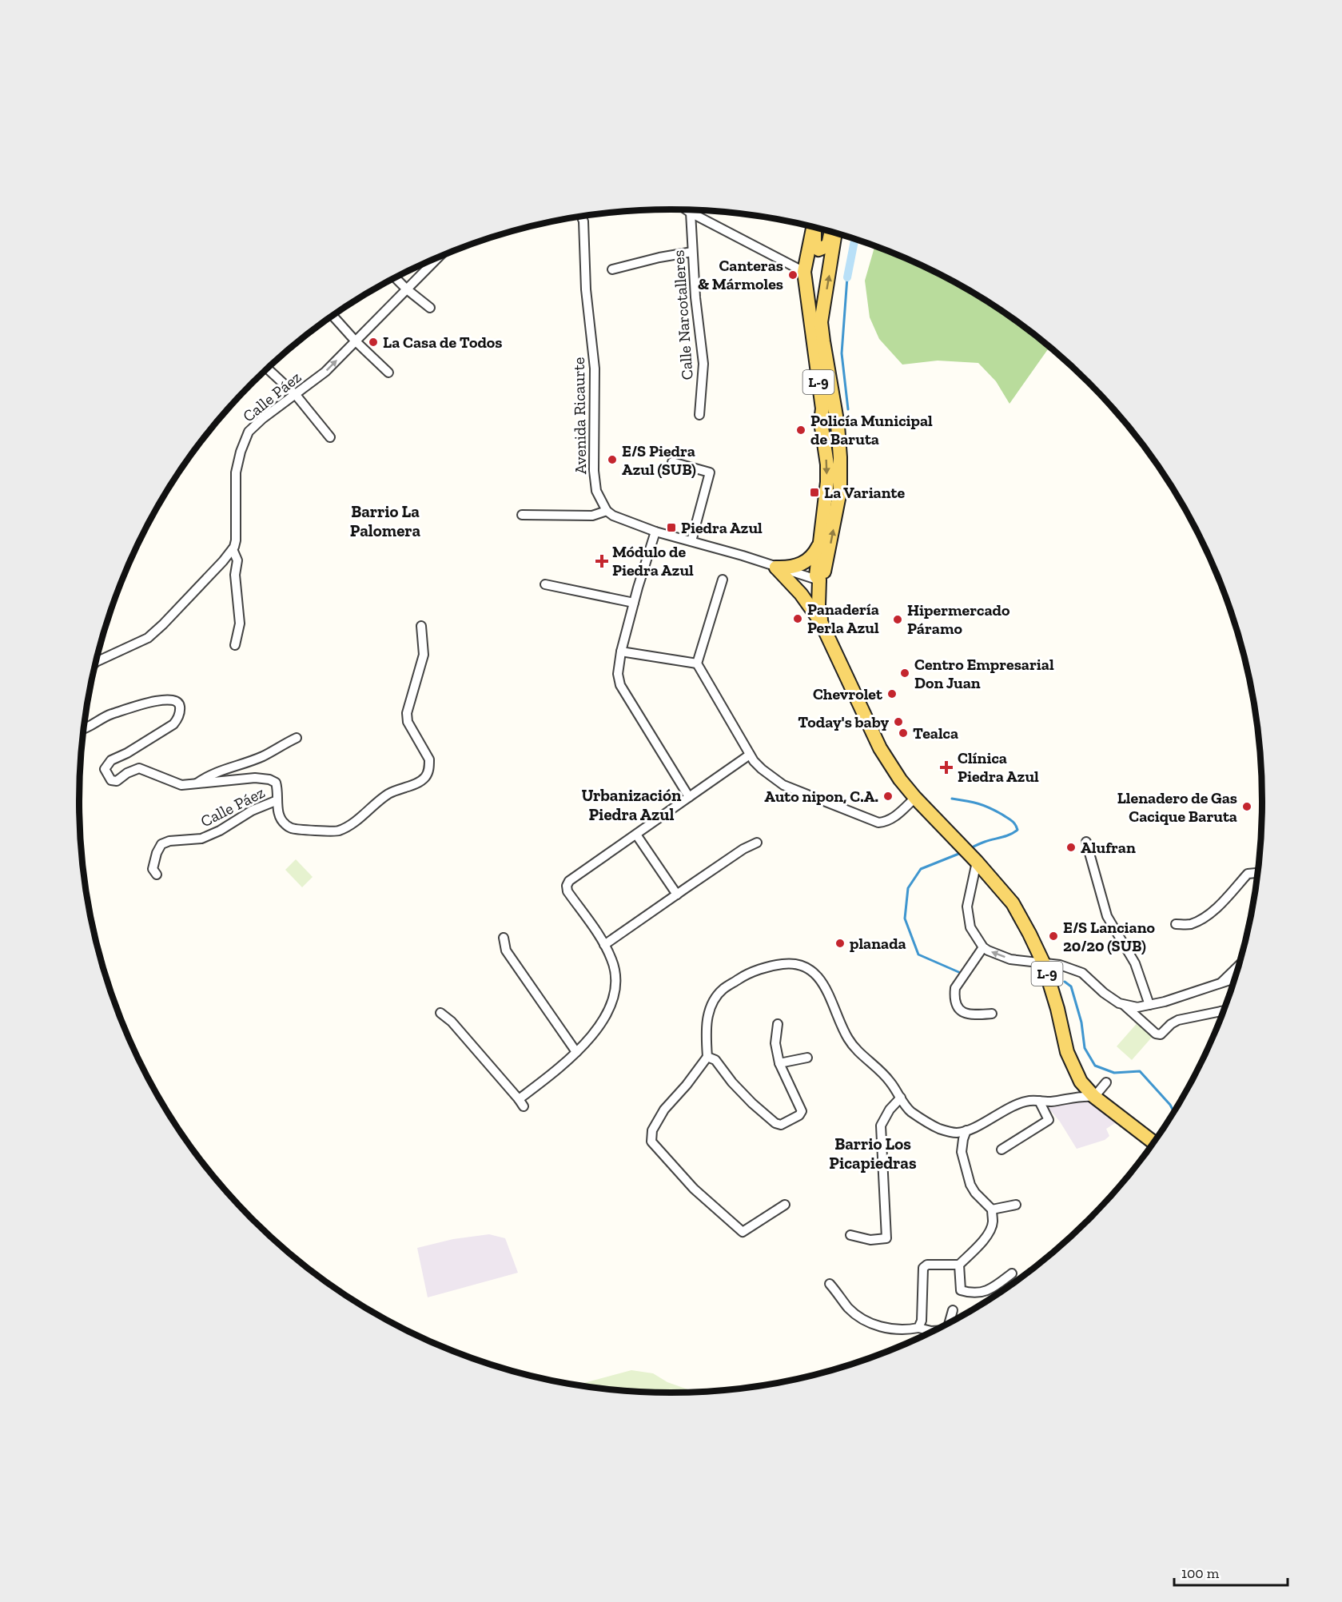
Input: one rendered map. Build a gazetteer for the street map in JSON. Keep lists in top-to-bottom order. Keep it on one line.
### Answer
{"streets":{"main road":["L-9"],"street":["Calle Narcotalleres","Calle Páez","Avenida Ricaurte"]},"districts":["Barrio La Palomera","Urbanización Piedra Azul","Barrio Los Picapiedras"],"places":{"other":["Canteras & Mármoles","La Casa de Todos","Policía Municipal de Baruta","E/S Piedra Azul (SUB)","Panadería Perla Azul","Hipermercado Páramo","Centro Empresarial Don Juan","Chevrolet","Today's baby","Tealca","Auto nipon, C.A.","Llenadero de Gas Cacique Baruta","Alufran","E/S Lanciano 20/20 (SUB)","planada"],"transit":["La Variante","Piedra Azul"],"health":["Módulo de Piedra Azul","Clínica Piedra Azul"]},"scale_bar":"100 m"}
